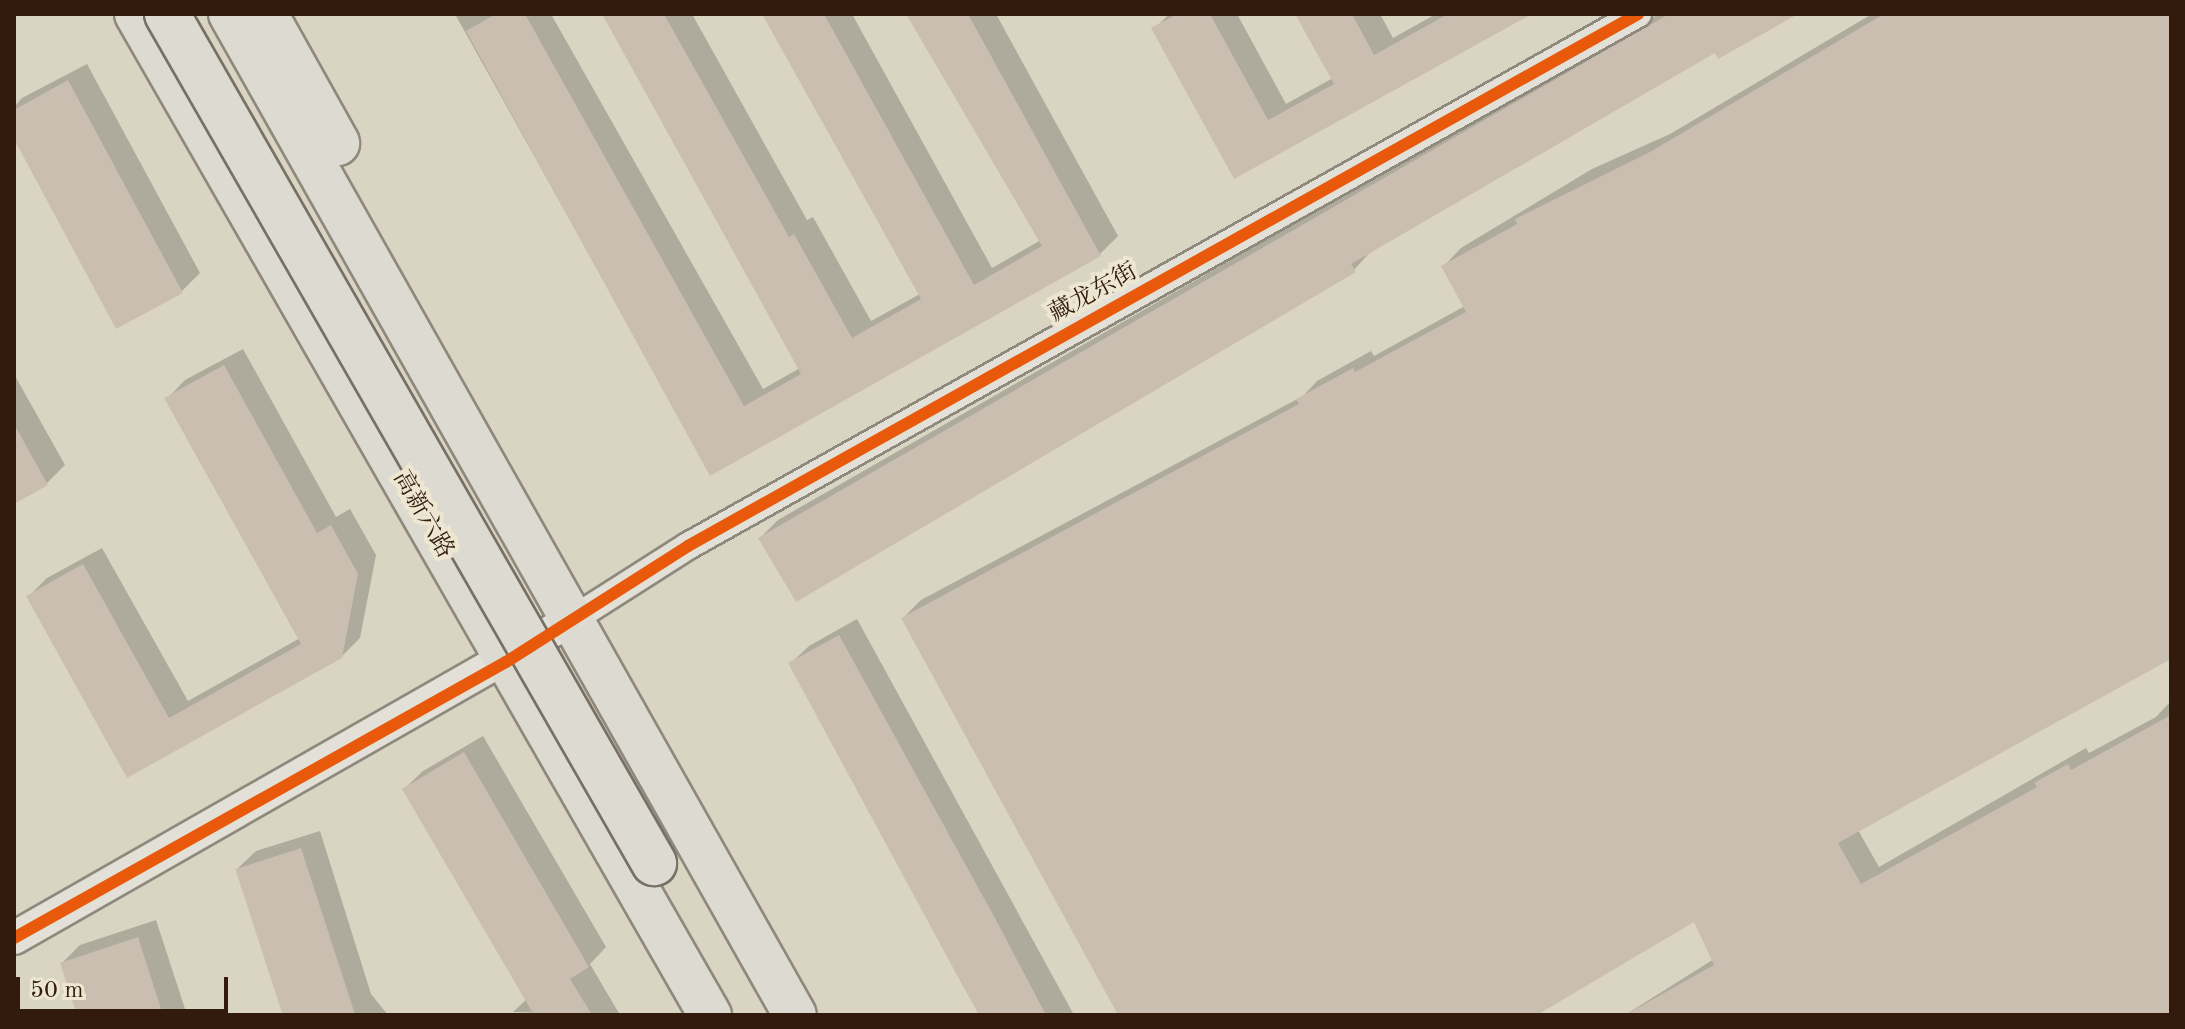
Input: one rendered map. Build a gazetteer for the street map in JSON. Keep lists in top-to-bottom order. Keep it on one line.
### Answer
{"streets":{"main road":["高新六路"],"street":["藏龙东街"]},"scale_bar":"50 m"}
